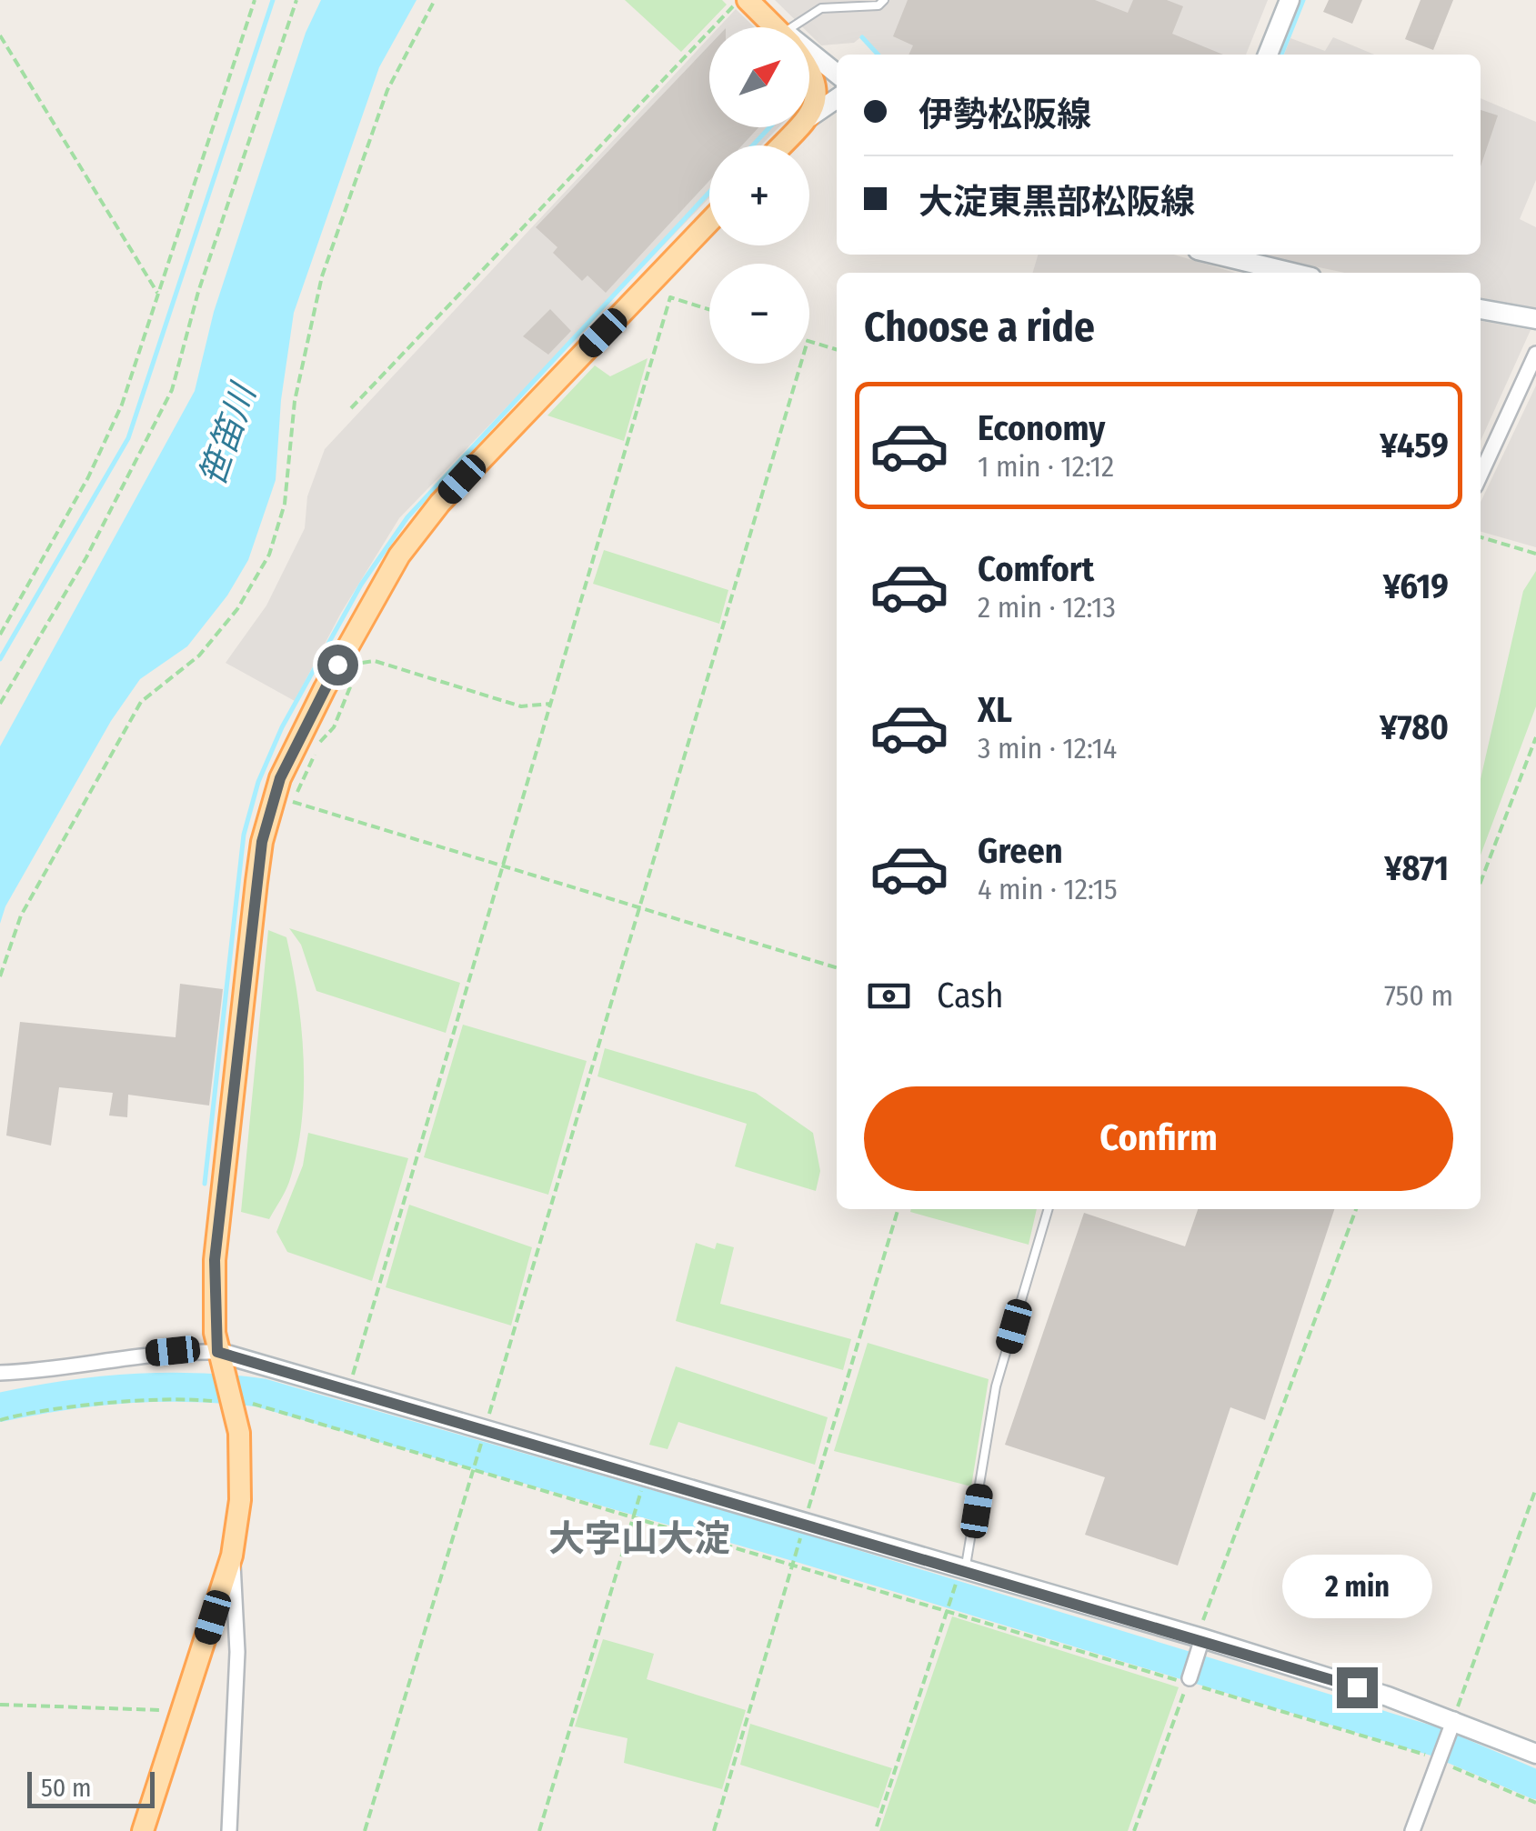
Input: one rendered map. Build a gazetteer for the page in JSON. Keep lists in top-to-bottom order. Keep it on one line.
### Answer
{"districts":["大字山大淀"],"water":["笹笛川"],"scale_bar":"50 m","north":"top right","page":{"map_buttons":["+","−"],"banner":["伊勢松阪線","大淀東黒部松阪線"],"heading":"Choose a ride","list":[{"name":"Economy","note":"1 min · 12:12","value":"¥459"},{"name":"Comfort","note":"2 min · 12:13","value":"¥619"},{"name":"XL","note":"3 min · 12:14","value":"¥780"},{"name":"Green","note":"4 min · 12:15","value":"¥871"}],"pay":["Cash","750 m"],"buttons":"Confirm","bubble":"2 min","scale":"50 m"}}
